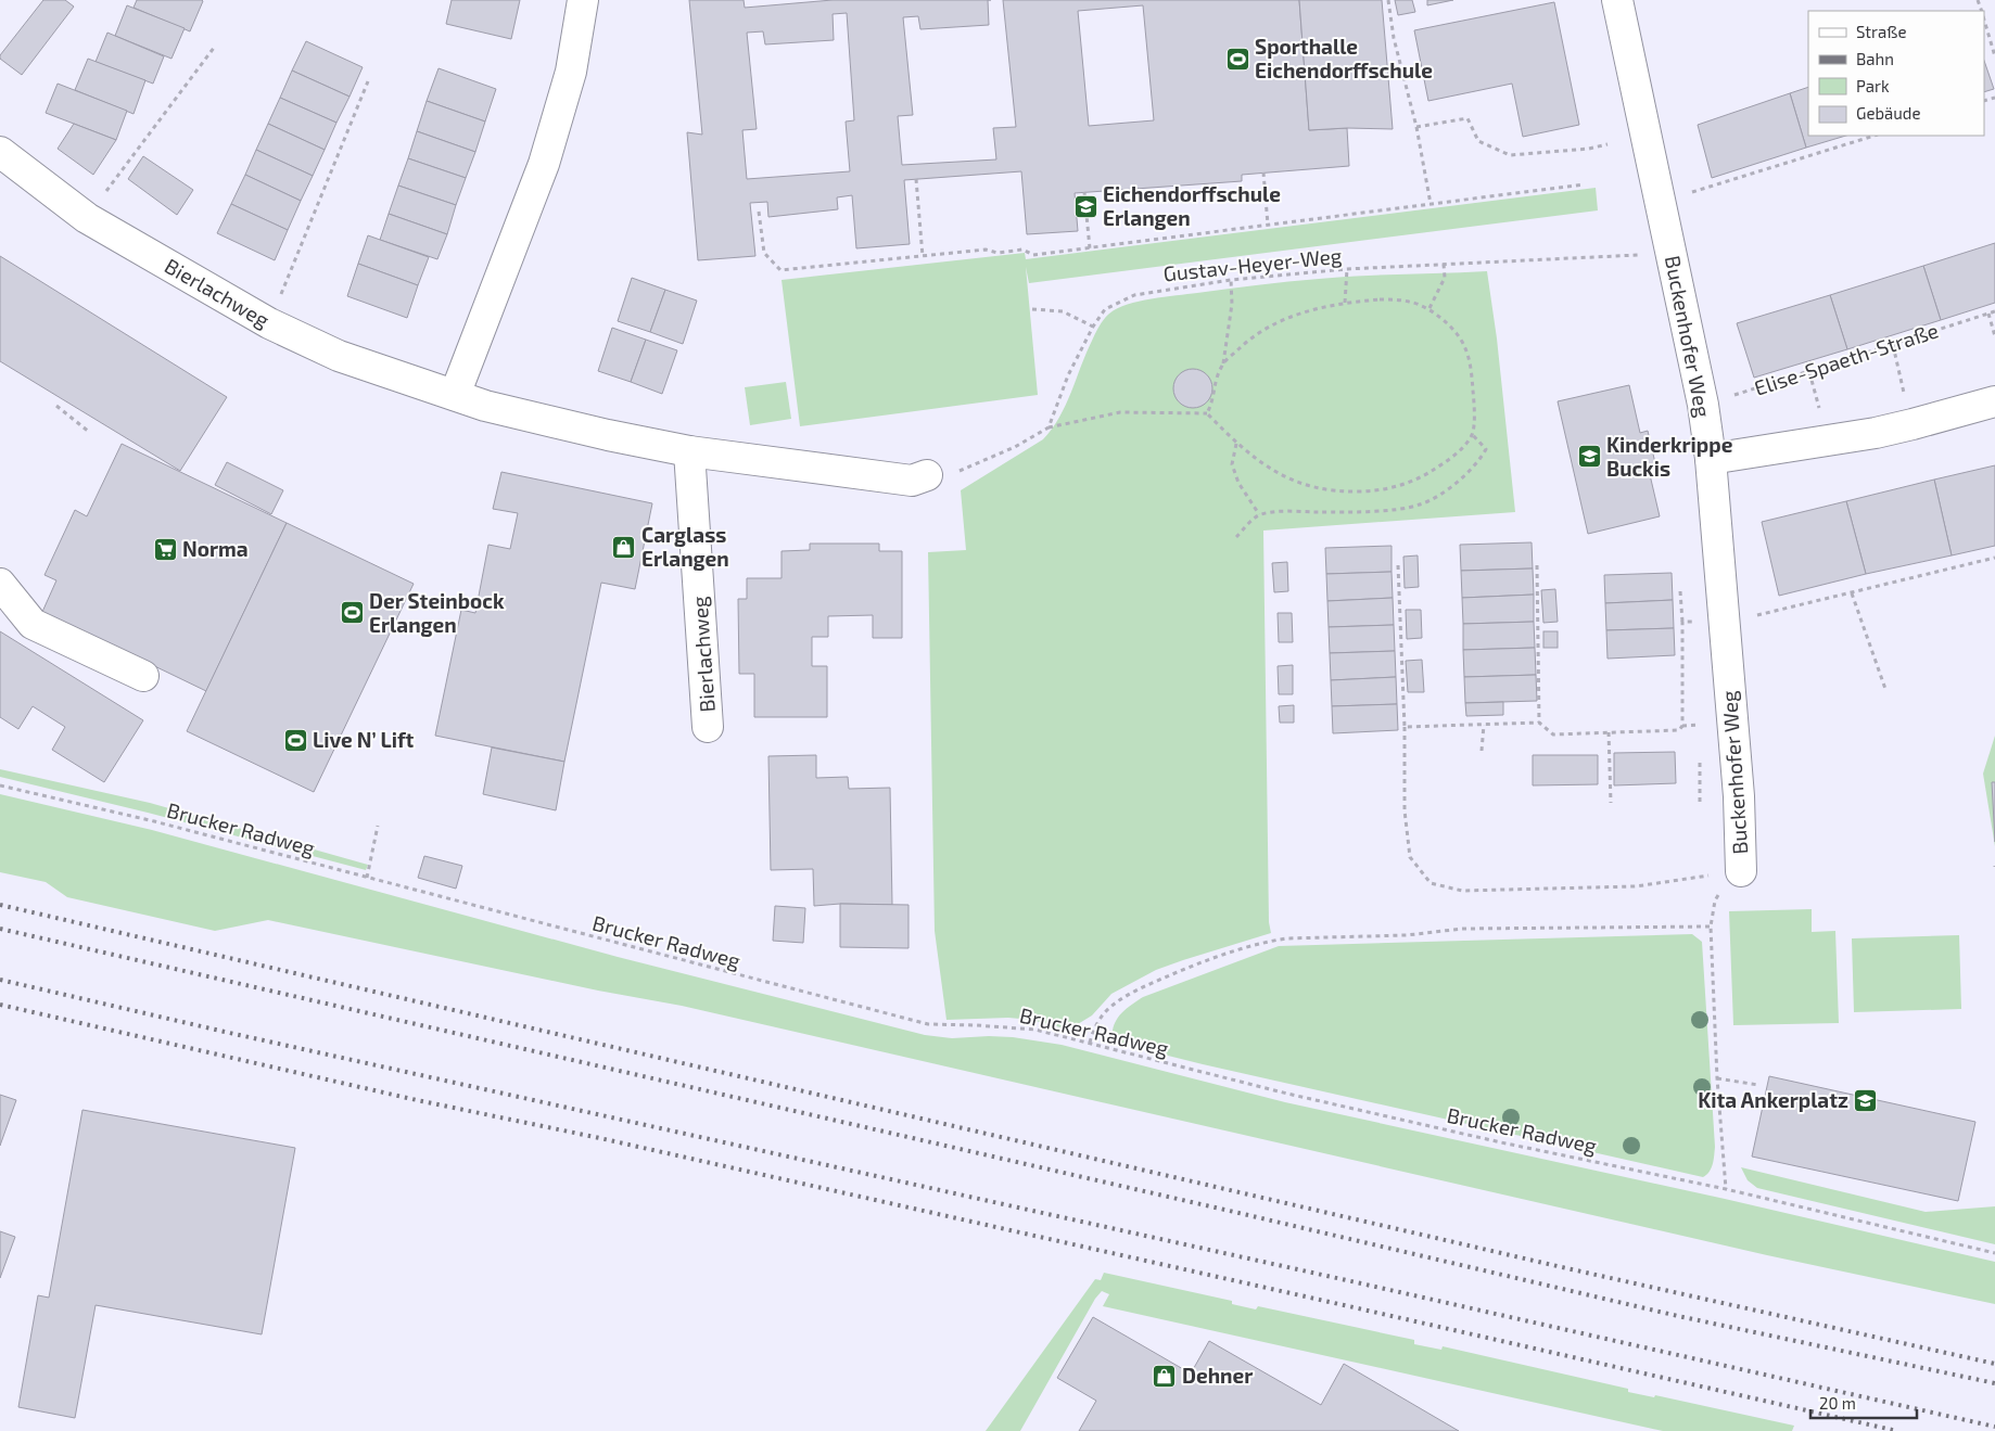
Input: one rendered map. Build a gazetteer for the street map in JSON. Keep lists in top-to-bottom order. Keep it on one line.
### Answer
{"streets":{"street":["Bierlachweg","Buckenhofer Weg"],"path":["Gustav-Heyer-Weg","Elise-Spaeth-Straße","Brucker Radweg"]},"crossings":[["Gustav-Heyer-Weg","Buckenhofer Weg"],["Buckenhofer Weg","Elise-Spaeth-Straße"]],"places":{"sports":["Sporthalle Eichendorffschule","Der Steinbock Erlangen","Live N’ Lift"],"school or university":["Eichendorffschule Erlangen","Kinderkrippe Buckis","Kita Ankerplatz"],"shop":["Carglass Erlangen","Dehner"],"supermarket":["Norma"]},"legend":["Straße","Bahn","Park","Gebäude"],"scale_bar":"20 m"}
